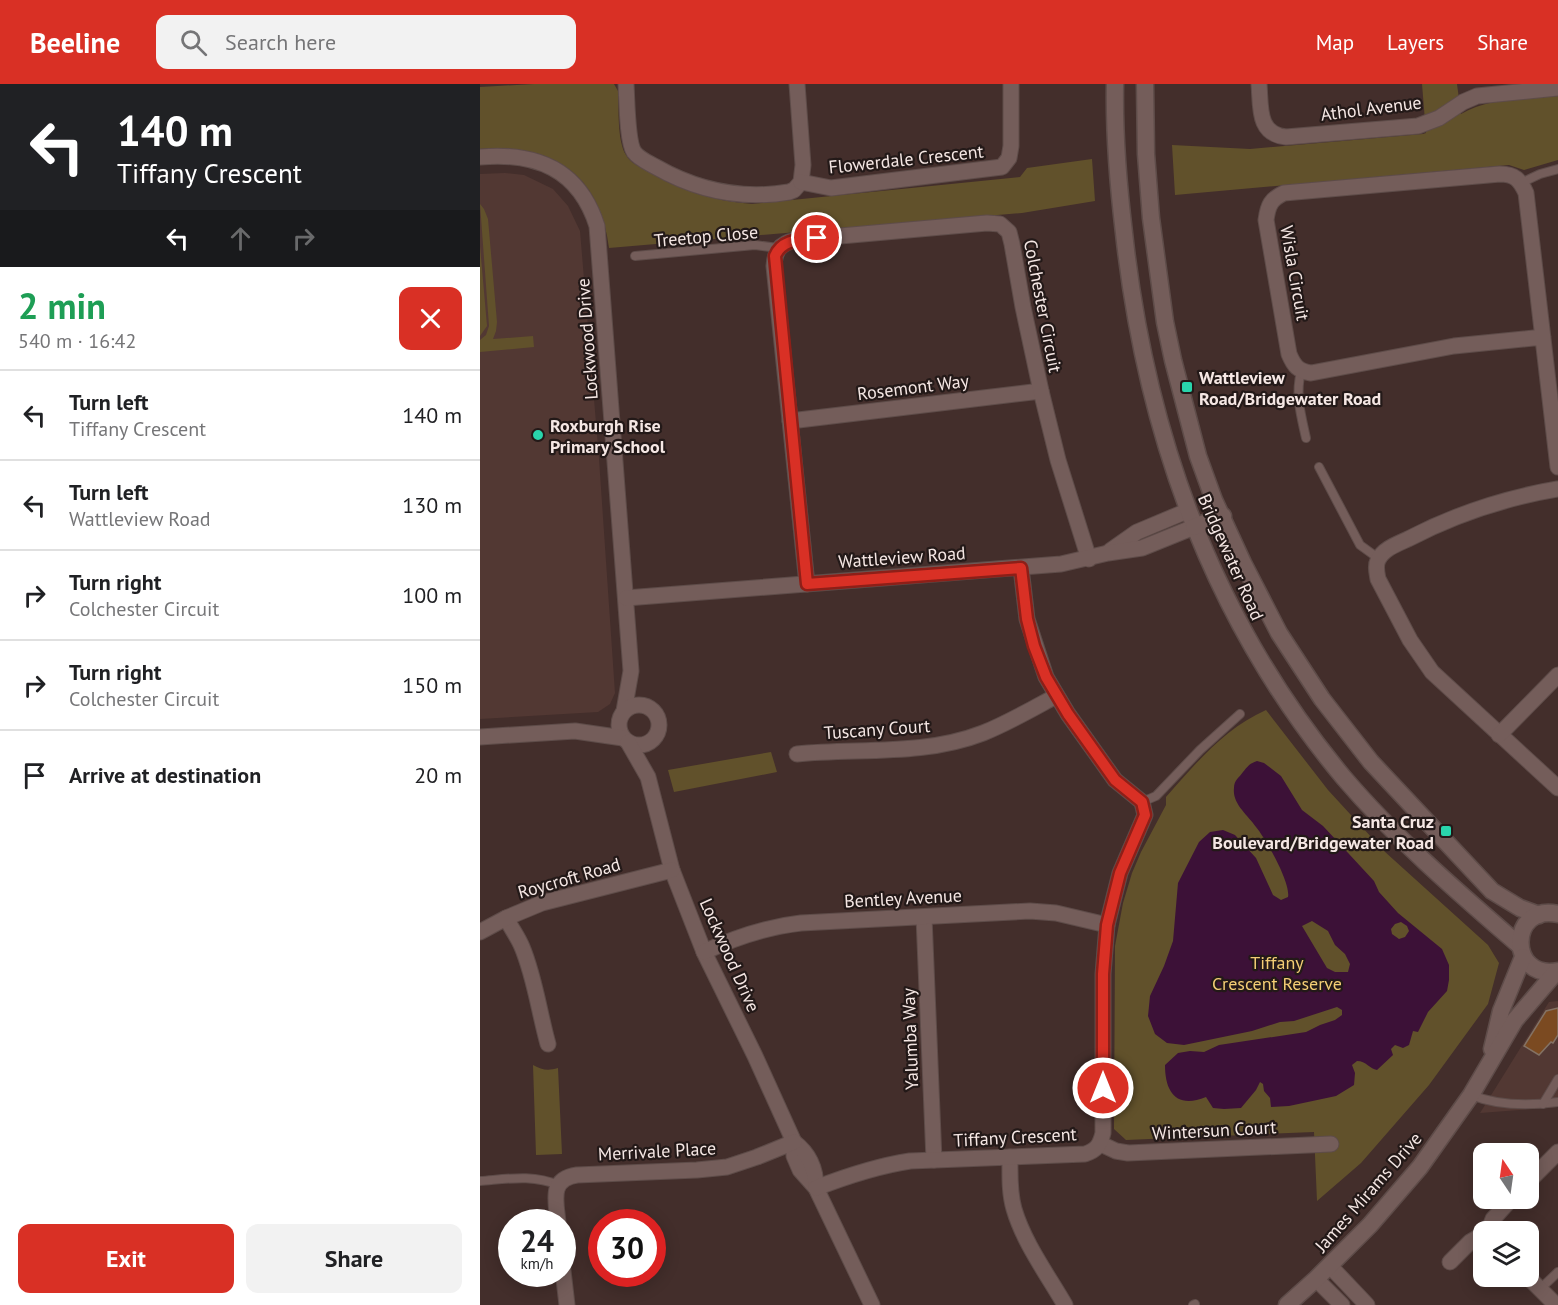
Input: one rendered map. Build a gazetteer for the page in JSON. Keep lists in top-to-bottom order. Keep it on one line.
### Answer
{"streets":{"street":["Athol Avenue","Flowerdale Crescent","Wisla Circuit","Colchester Circuit","Lockwood Drive","Rosemont Way","Wattleview Road","Bridgewater Road","Tuscany Court","Roycroft Road","Bentley Avenue","Yalumba Way","Wintersun Court","Tiffany Crescent","Merrivale Place","James Mirams Drive"],"lane":["Treetop Close"]},"crossings":[["Treetop Close","Colchester Circuit"],["Colchester Circuit","Rosemont Way"],["Colchester Circuit","Wattleview Road"],["Lockwood Drive","Wattleview Road"],["Lockwood Drive","Roycroft Road"],["Lockwood Drive","Bentley Avenue"],["Lockwood Drive","Tiffany Crescent"],["Lockwood Drive","Merrivale Place"],["Wattleview Road","Bridgewater Road"],["Bridgewater Road","James Mirams Drive"],["Bentley Avenue","Yalumba Way"],["Bentley Avenue","Tiffany Crescent"],["Yalumba Way","Tiffany Crescent"],["Wintersun Court","Tiffany Crescent"]],"parks":["Tiffany Crescent Reserve"],"places":{"transit":["Wattleview Road/Bridgewater Road","Santa Cruz Boulevard/Bridgewater Road"],"other":["Roxburgh Rise Primary School"]},"north":"top","page":{"header":"Beeline","search":"Search here","nav":["Map","Layers","Share"],"turn":["140 m","Tiffany Crescent"],"heading":["2 min","540 m · 16:42"],"list":[{"name":"Turn left","note":"Tiffany Crescent","value":"140 m"},{"name":"Turn left","note":"Wattleview Road","value":"130 m"},{"name":"Turn right","note":"Colchester Circuit","value":"100 m"},{"name":"Turn right","note":"Colchester Circuit","value":"150 m"},{"name":"Arrive at destination","value":"20 m"}],"speed":"24 km/h","limit":"30","buttons":["Exit","Share"]}}
